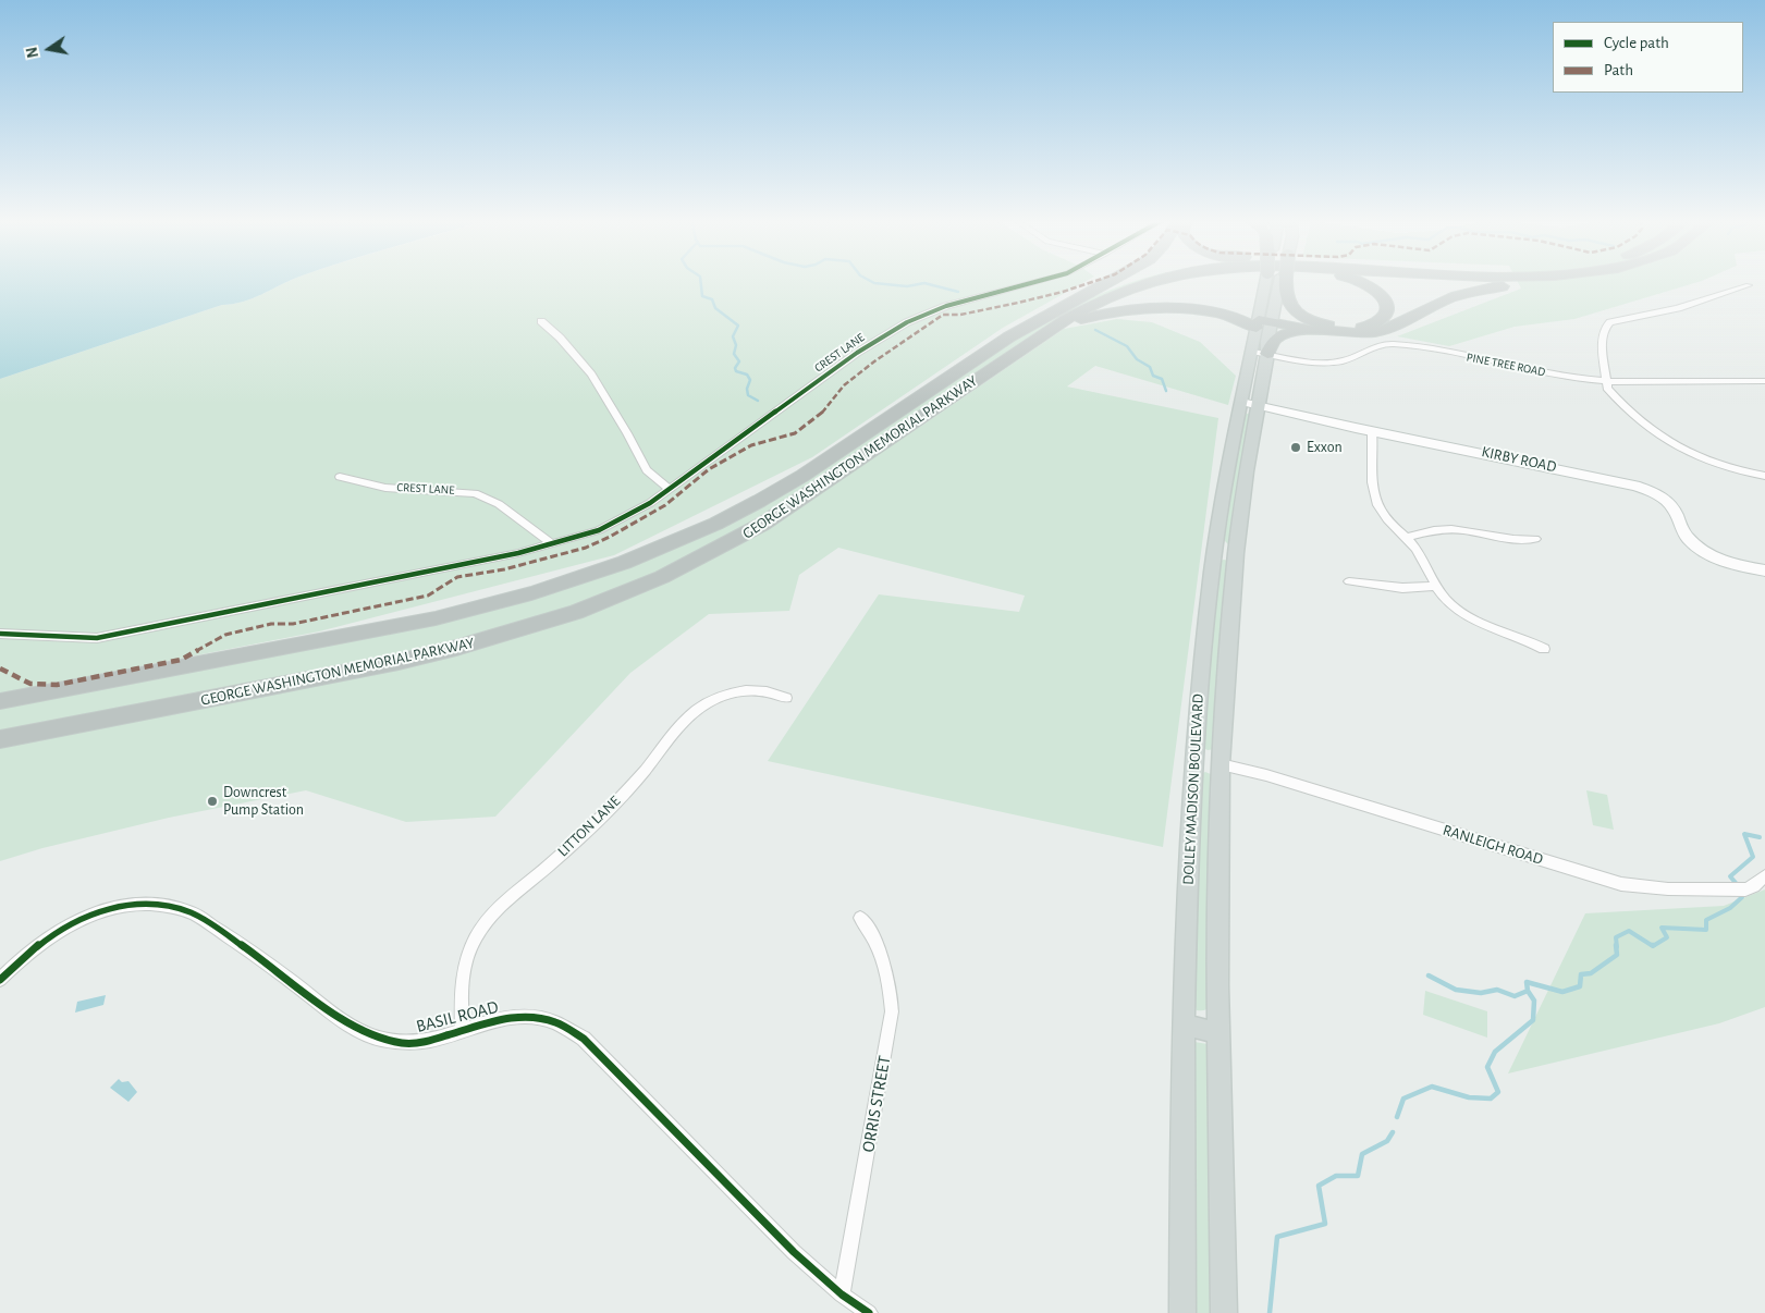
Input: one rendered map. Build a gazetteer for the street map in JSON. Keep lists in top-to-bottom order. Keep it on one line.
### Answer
{"streets":{"highway":["GEORGE WASHINGTON MEMORIAL PARKWAY"],"main road":["KIRBY ROAD","DOLLEY MADISON BOULEVARD"],"street":["CREST LANE","PINE TREE ROAD","LITTON LANE","RANLEIGH ROAD","BASIL ROAD","ORRIS STREET"]},"crossings":[["PINE TREE ROAD","DOLLEY MADISON BOULEVARD"],["KIRBY ROAD","DOLLEY MADISON BOULEVARD"],["DOLLEY MADISON BOULEVARD","RANLEIGH ROAD"],["LITTON LANE","BASIL ROAD"],["BASIL ROAD","ORRIS STREET"]],"places":["Exxon","Downcrest Pump Station"],"legend":["Cycle path","Path"],"north":"left"}
